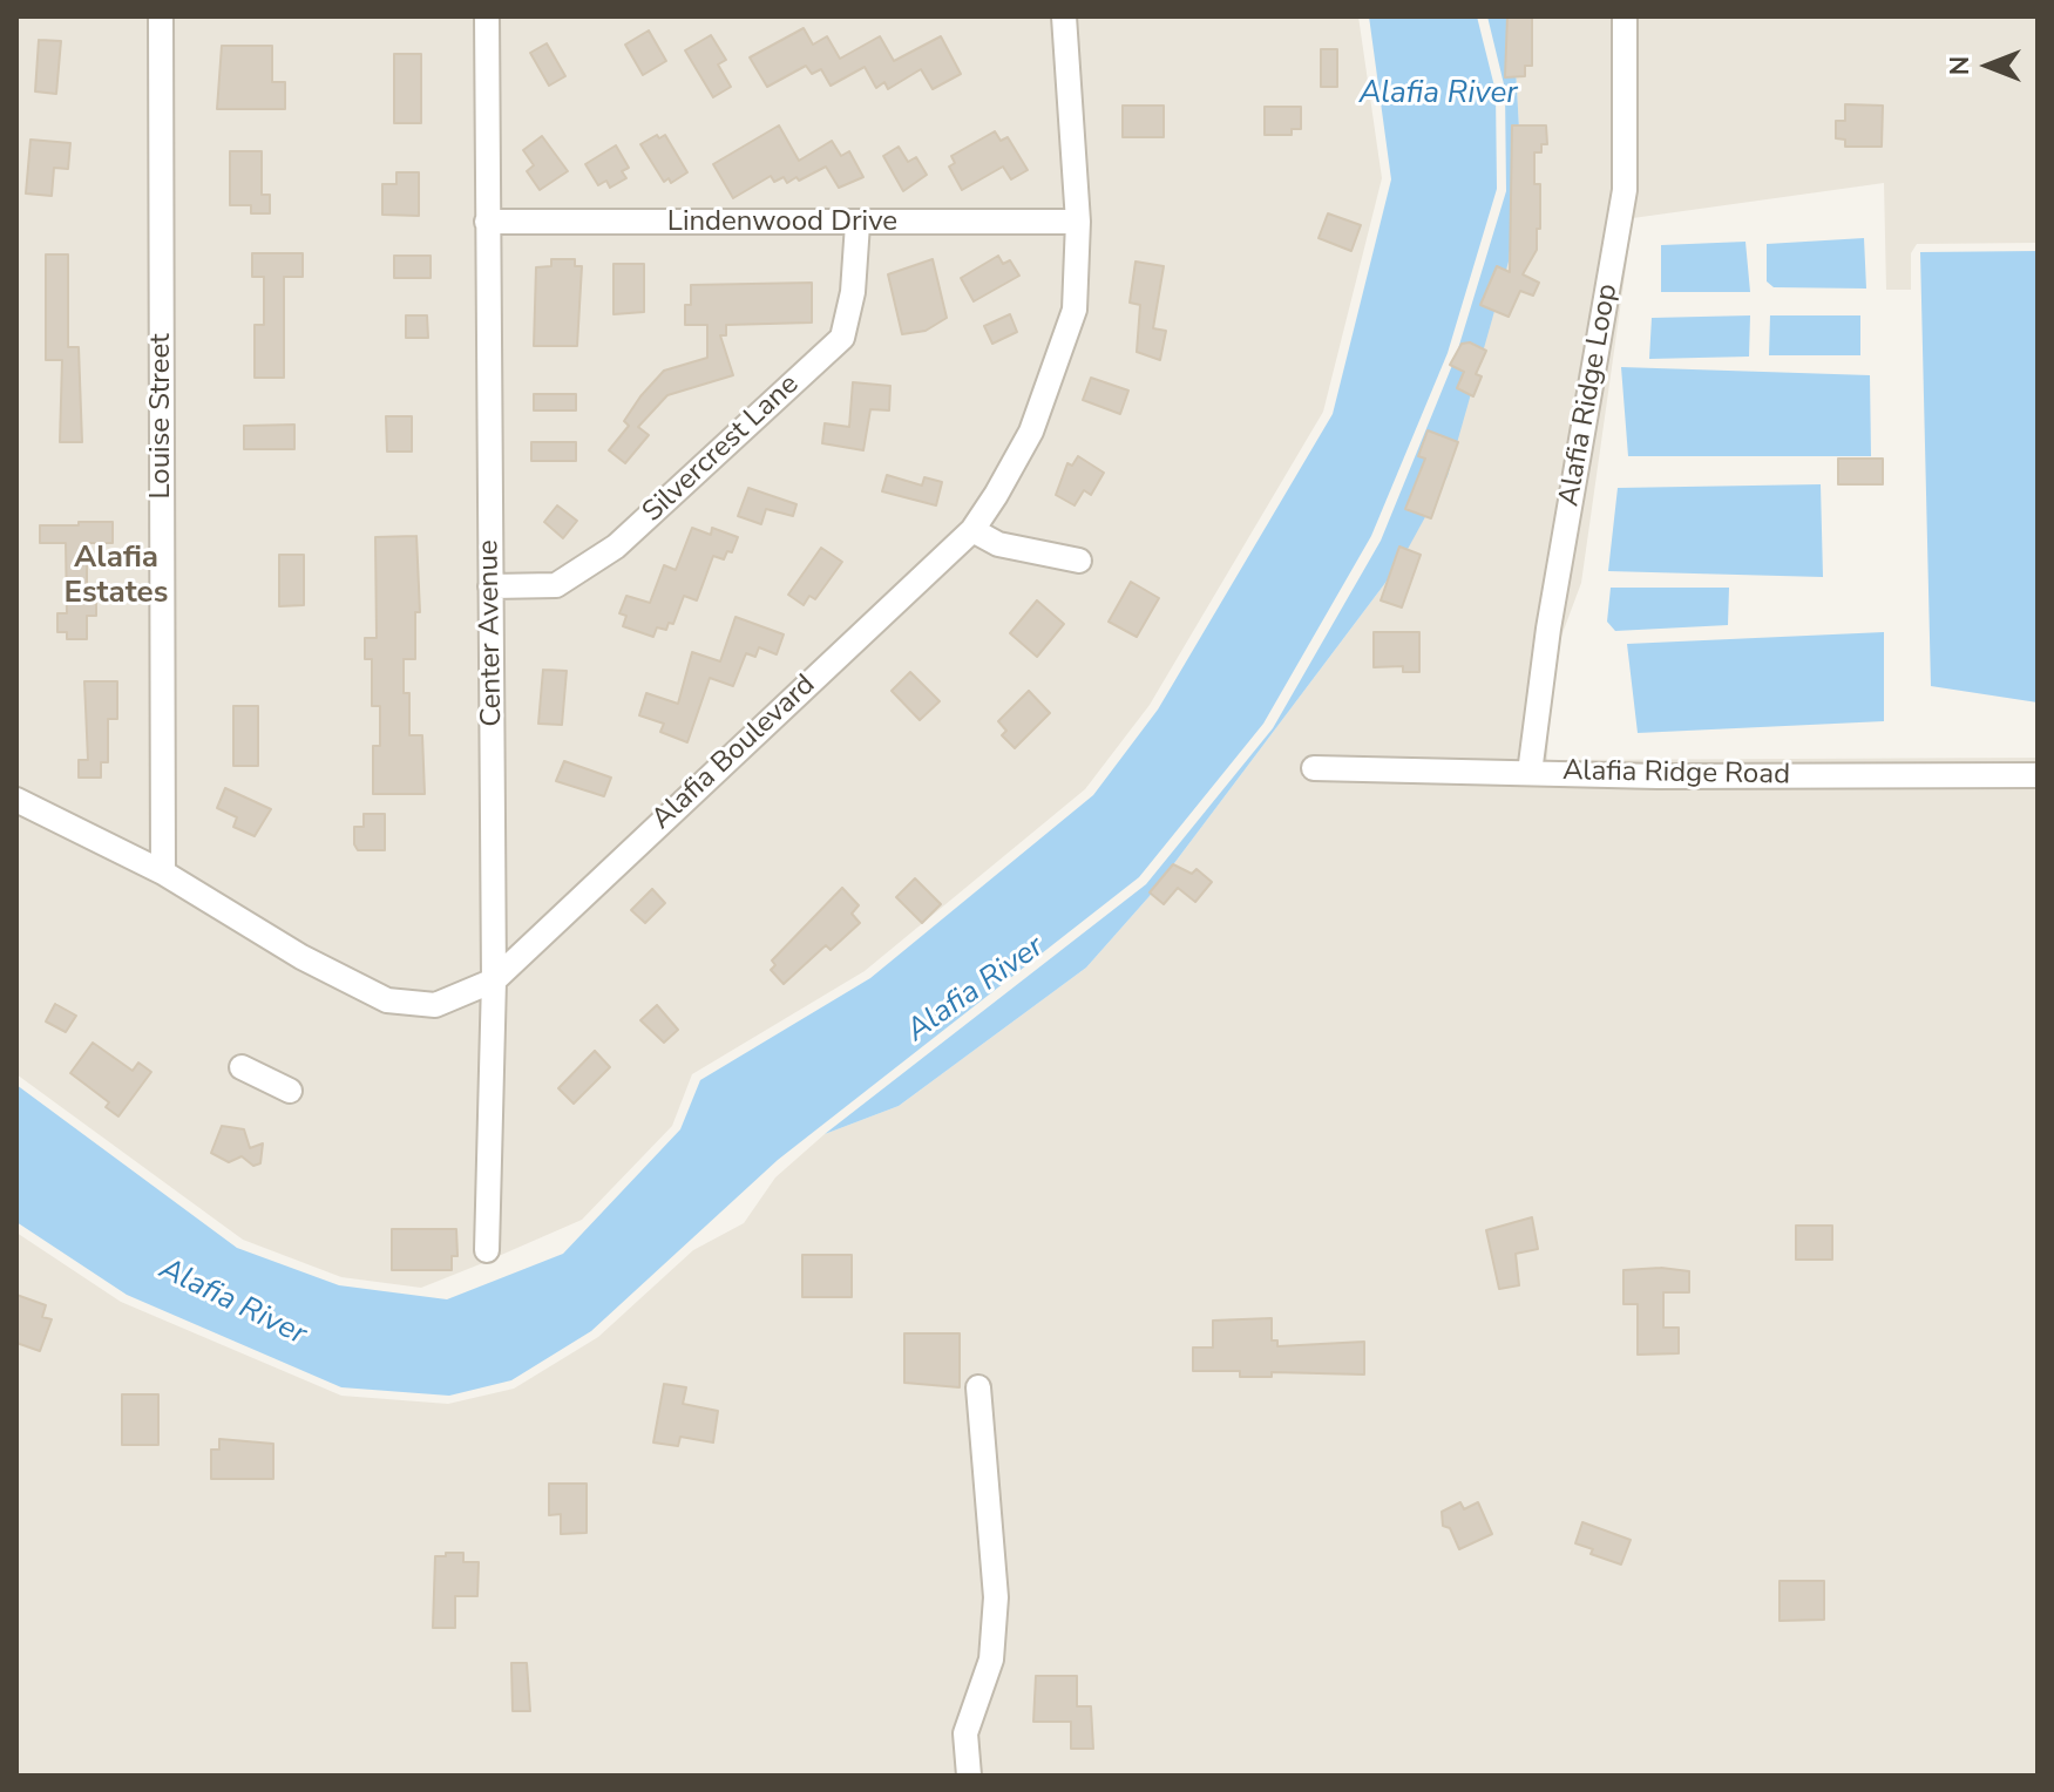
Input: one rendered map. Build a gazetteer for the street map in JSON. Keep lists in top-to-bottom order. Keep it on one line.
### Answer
{"streets":{"street":["Lindenwood Drive","Alafia Ridge Loop","Louise Street","Silvercrest Lane","Center Avenue","Alafia Boulevard","Alafia Ridge Road"]},"crossings":[["Lindenwood Drive","Silvercrest Lane"],["Lindenwood Drive","Center Avenue"],["Lindenwood Drive","Alafia Boulevard"],["Alafia Ridge Loop","Alafia Ridge Road"],["Louise Street","Alafia Boulevard"],["Silvercrest Lane","Center Avenue"],["Center Avenue","Alafia Boulevard"]],"districts":["Alafia Estates"],"water":["Alafia River"],"north":"left"}
